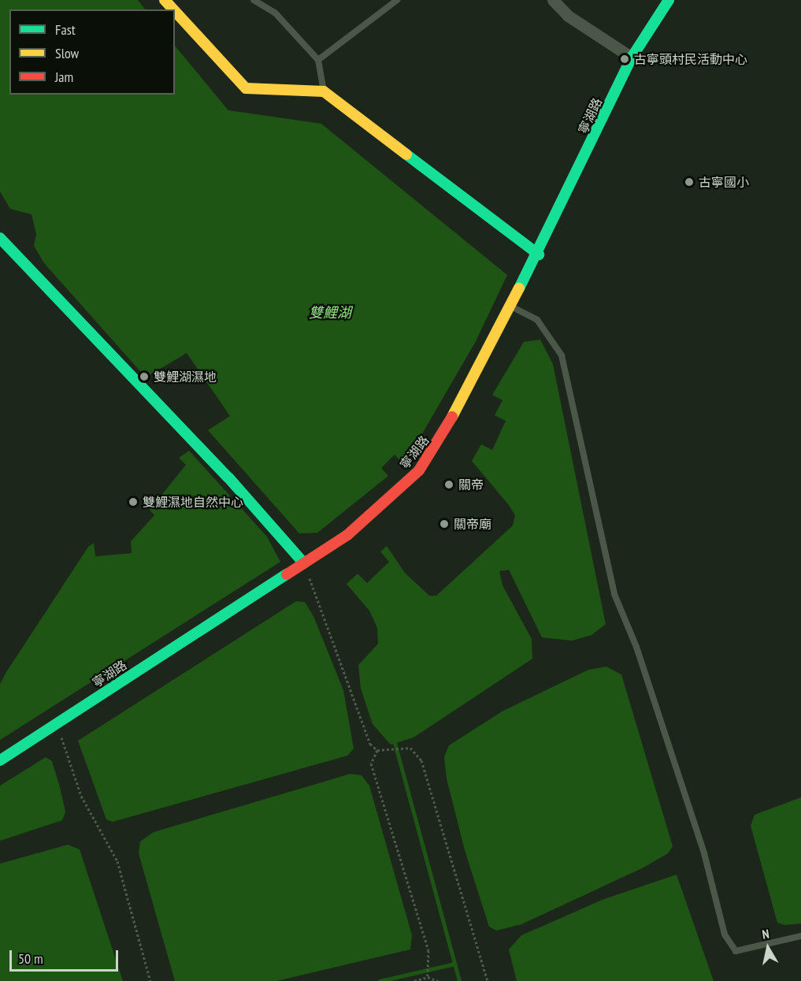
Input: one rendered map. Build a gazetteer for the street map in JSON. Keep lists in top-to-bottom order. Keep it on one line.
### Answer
{"streets":{"main road":["寧湖路"]},"water":["雙鯉湖"],"places":["古寧頭村民活動中心","古寧國小","雙鯉湖濕地","關帝","雙鯉濕地自然中心","關帝廟"],"legend":["Fast","Slow","Jam"],"scale_bar":"50 m","north":"top"}
